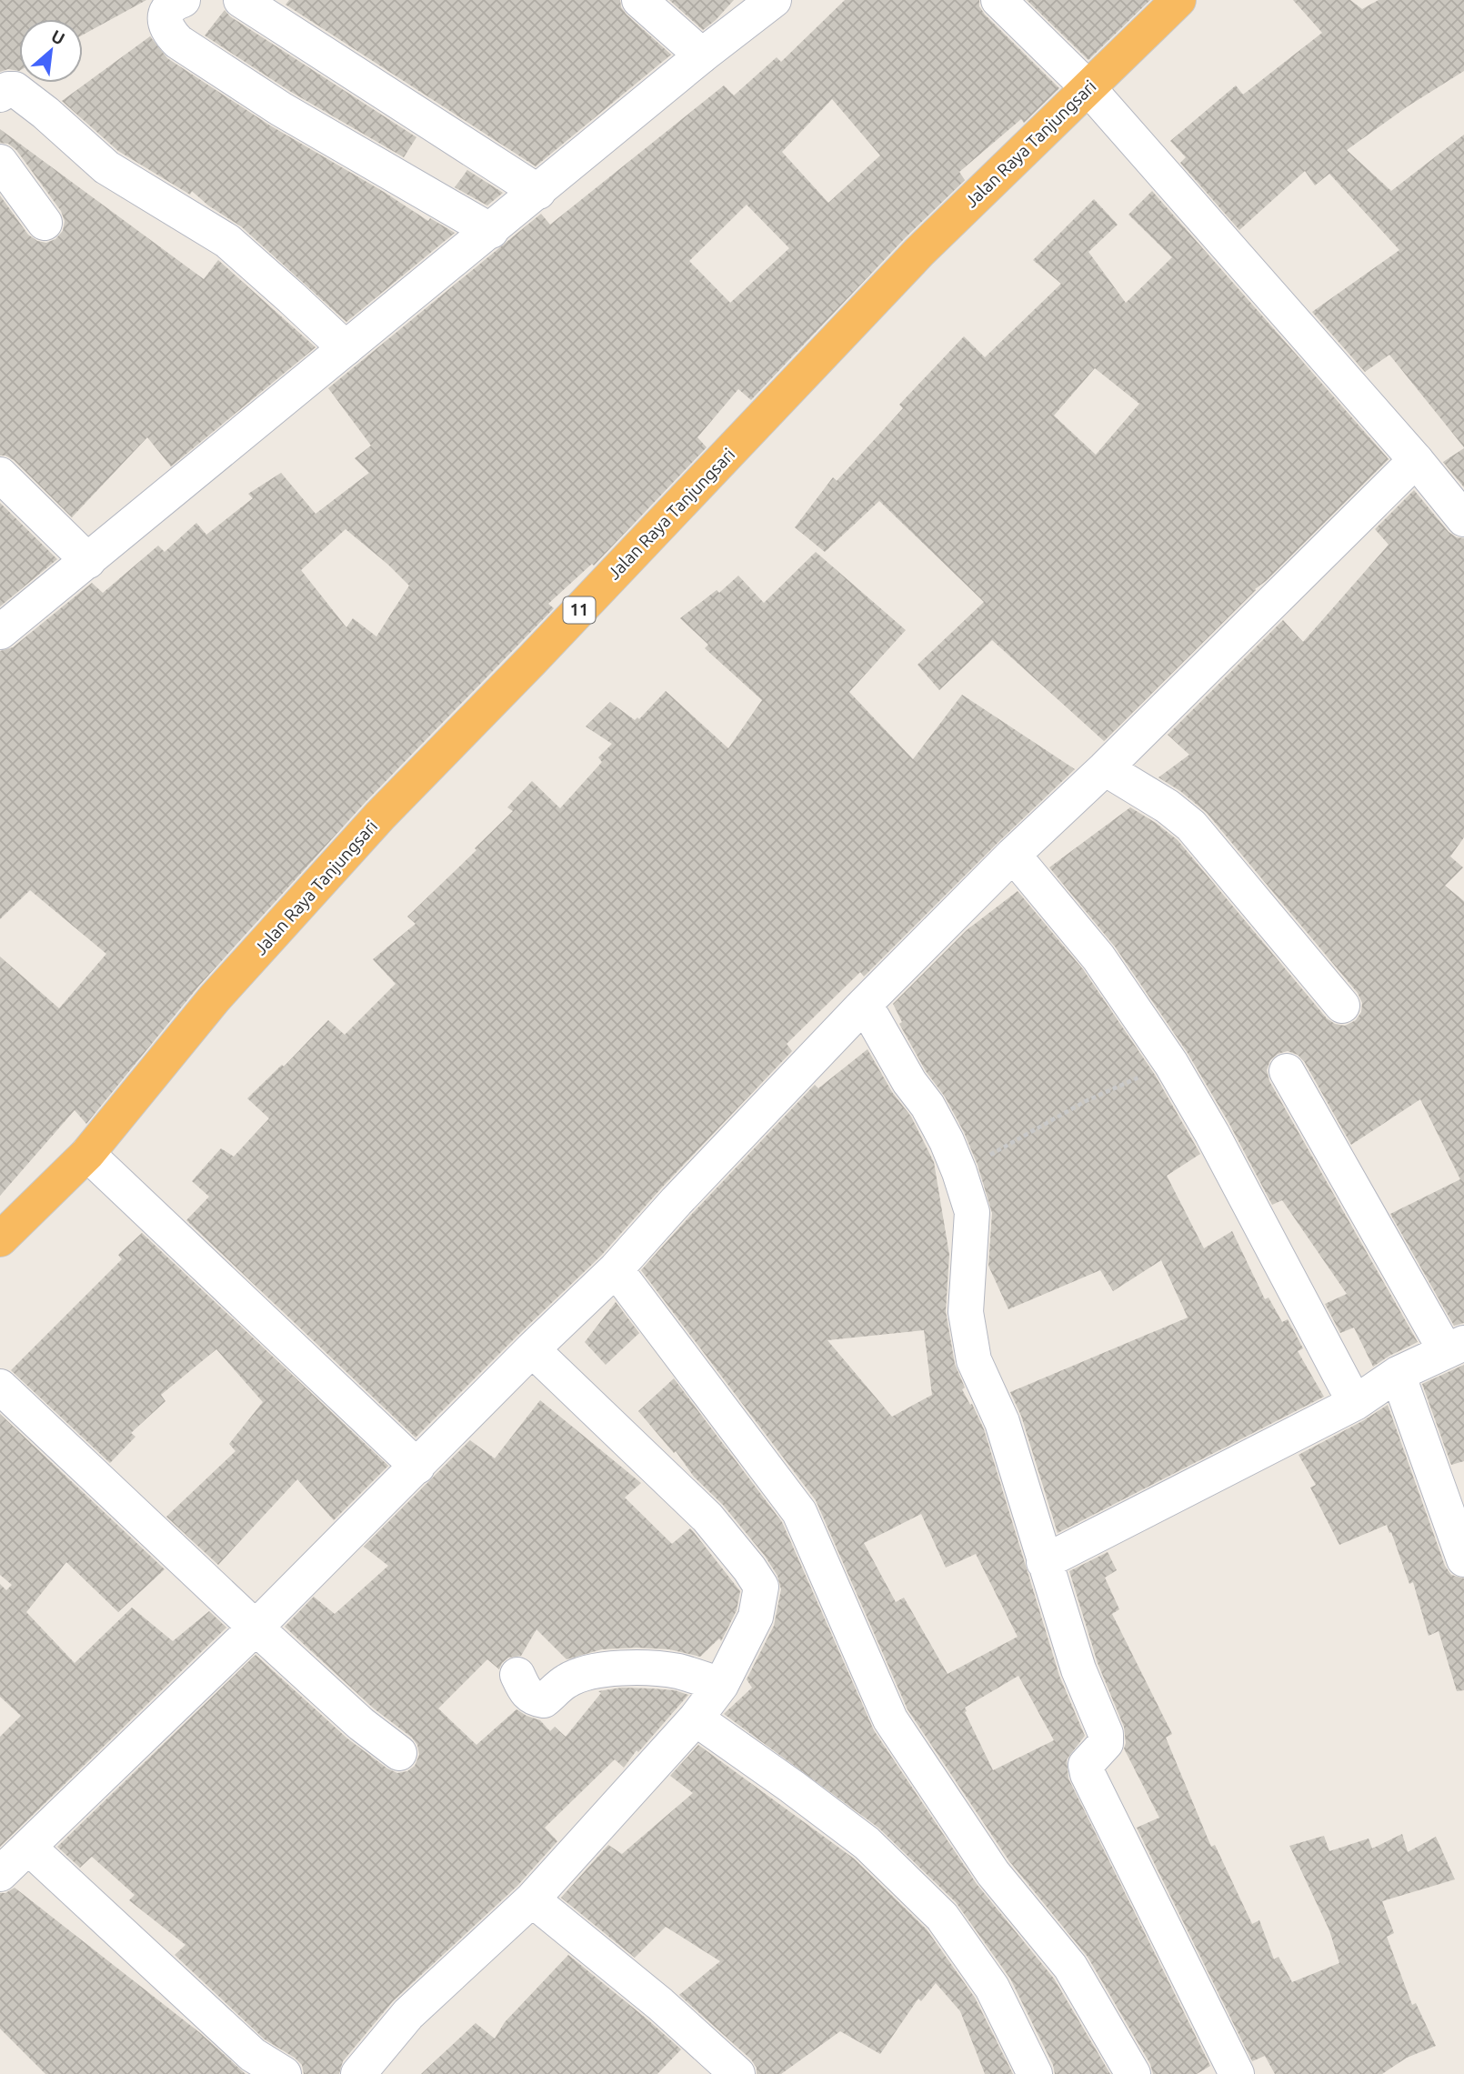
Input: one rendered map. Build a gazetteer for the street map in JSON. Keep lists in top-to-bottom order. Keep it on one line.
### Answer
{"streets":{"highway":["Jalan Raya Tanjungsari","11"]},"north":"top right"}
